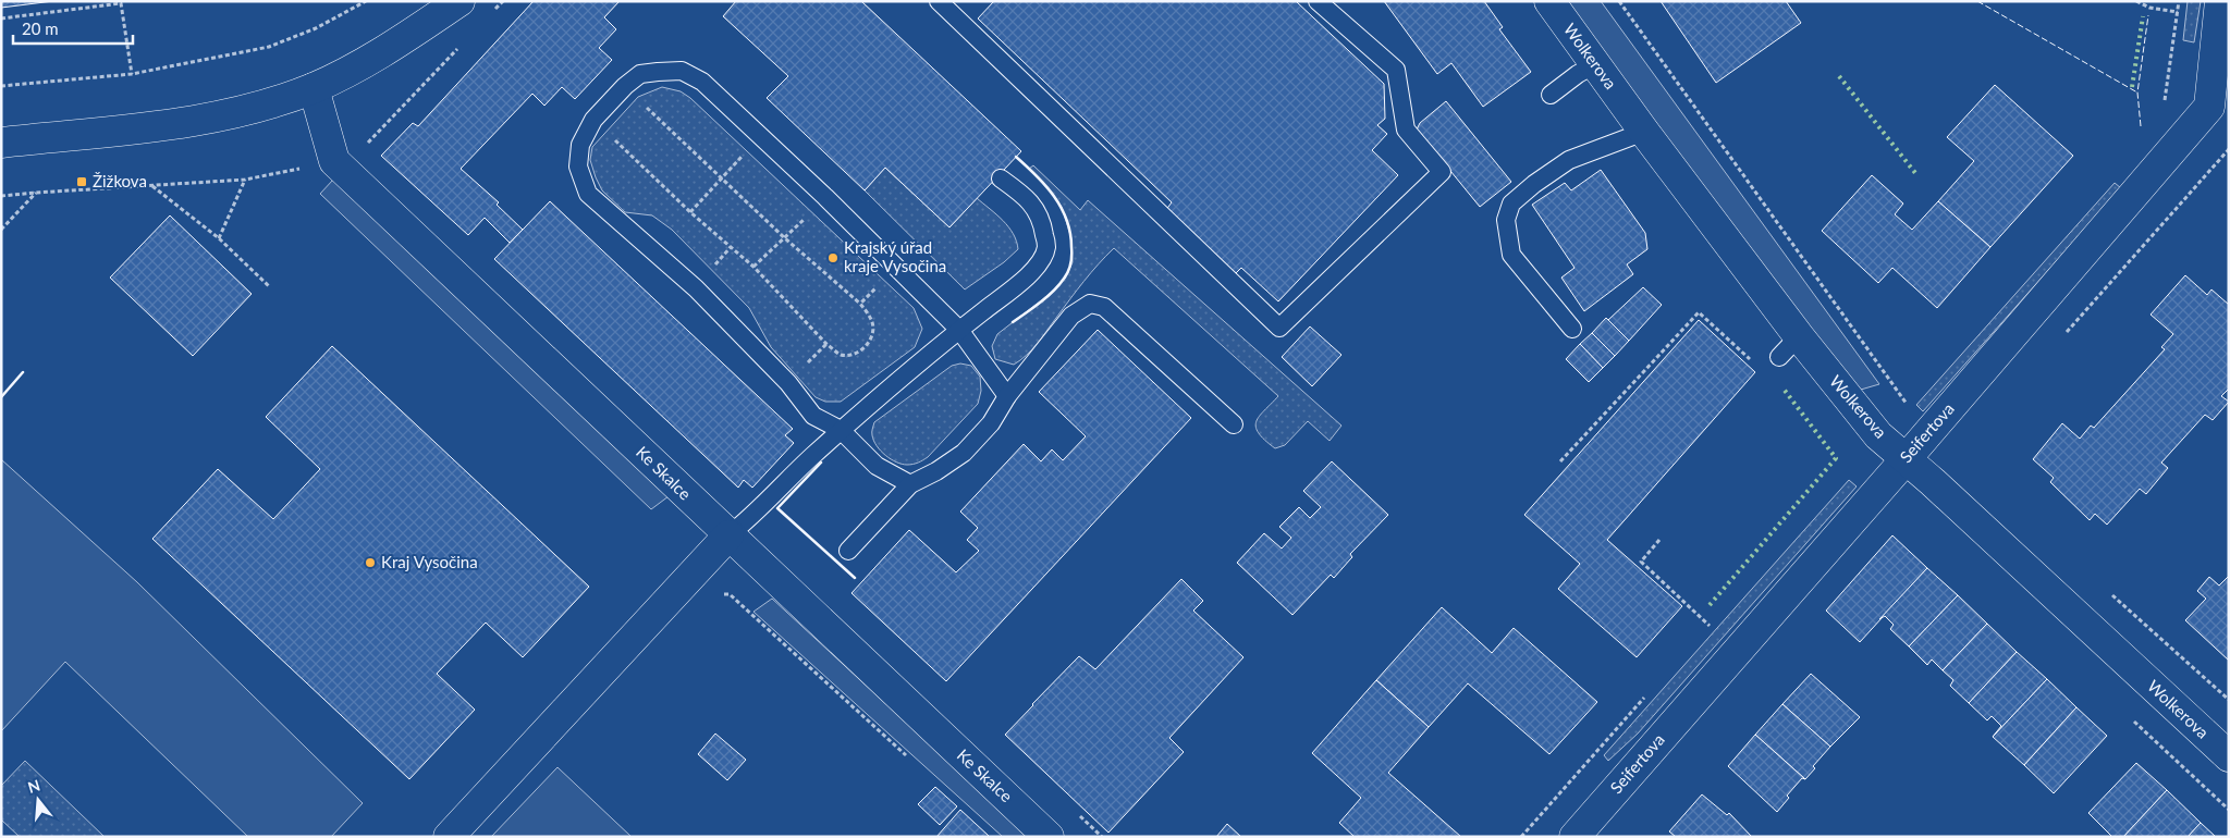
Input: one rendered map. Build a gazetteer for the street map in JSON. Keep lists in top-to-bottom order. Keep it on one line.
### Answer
{"streets":{"street":["Wolkerova","Seifertova","Ke Skalce"]},"crossings":[["Wolkerova","Seifertova"]],"places":{"transit":["Žižkova"],"other":["Krajský úřad kraje Vysočina","Kraj Vysočina"]},"scale_bar":"20 m","north":"top"}
